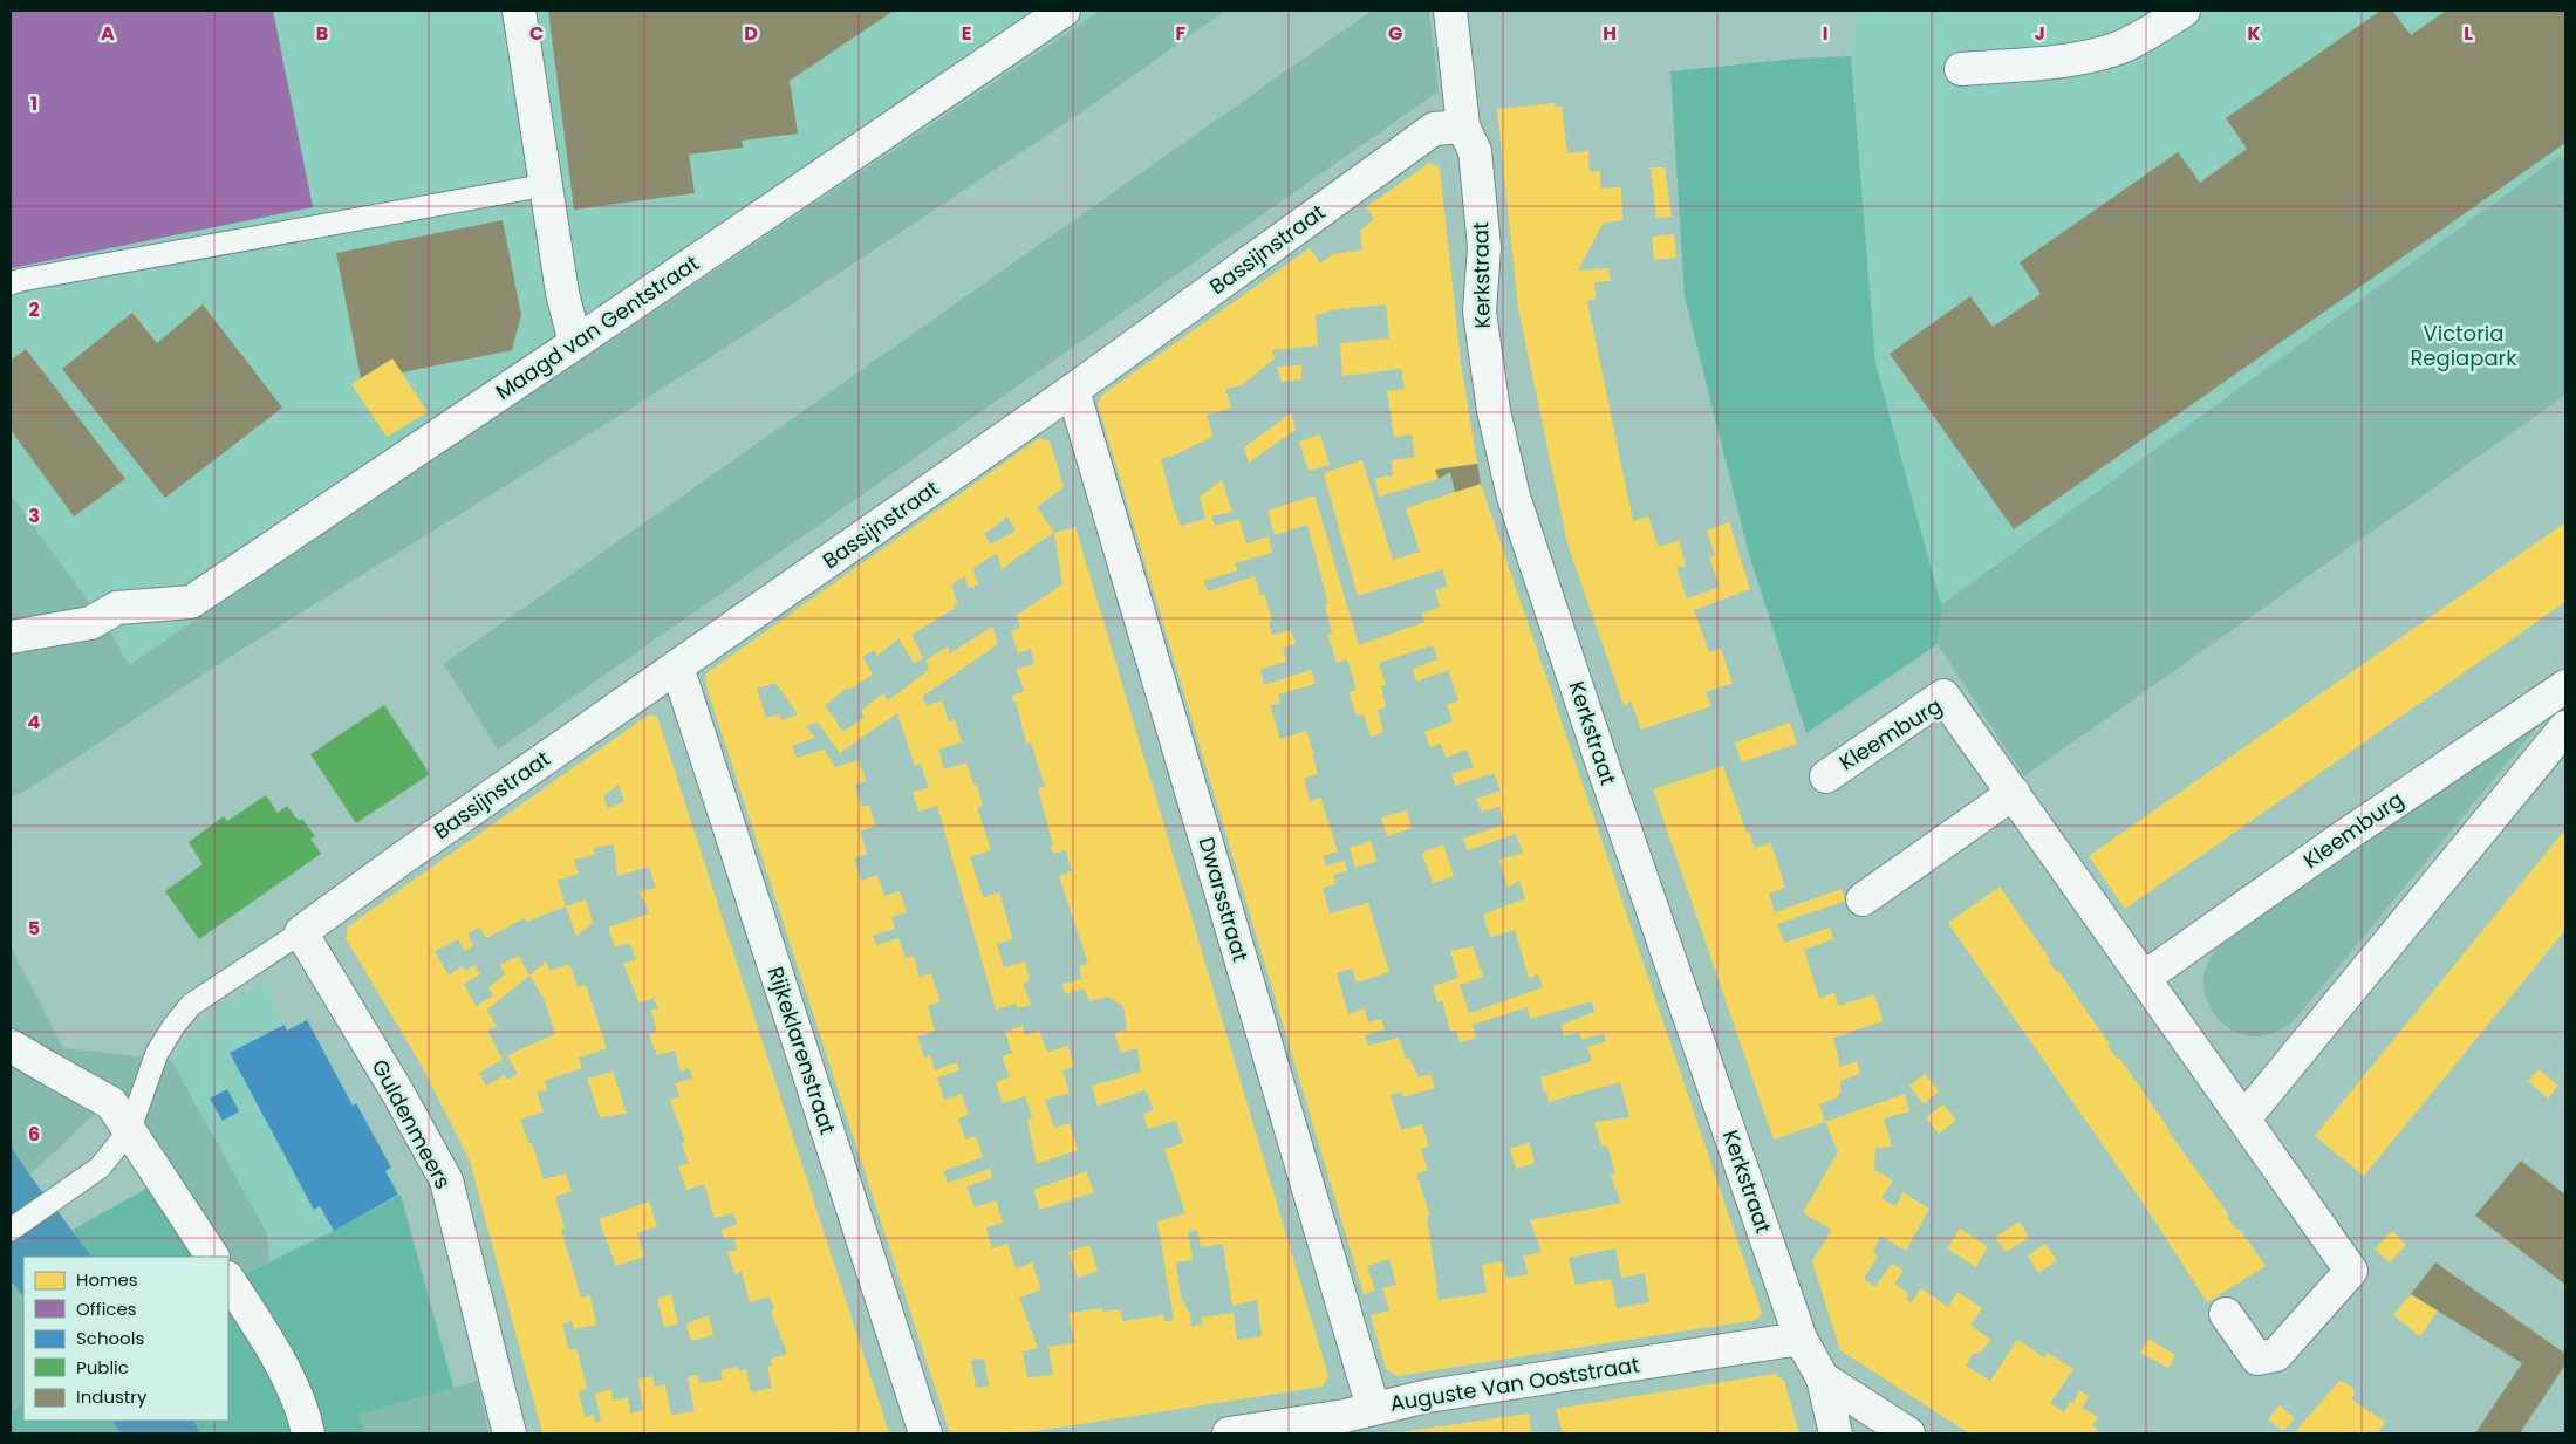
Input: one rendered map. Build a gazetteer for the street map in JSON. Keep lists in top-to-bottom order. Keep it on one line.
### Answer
{"streets":{"street":["Bassijnstraat","Kerkstraat","Maagd van Gentstraat","Kleemburg","Dwarsstraat","Rijkeklarenstraat","Guldenmeers","Auguste Van Ooststraat"]},"crossings":[["Bassijnstraat","Kerkstraat"],["Bassijnstraat","Dwarsstraat"],["Bassijnstraat","Rijkeklarenstraat"],["Bassijnstraat","Guldenmeers"],["Kerkstraat","Auguste Van Ooststraat"],["Dwarsstraat","Auguste Van Ooststraat"]],"parks":["Victoria Regiapark"],"legend":["Homes","Offices","Schools","Public","Industry"],"grid":{"columns":["A","B","C","D","E","F","G","H","I","J","K","L"],"rows":["1","2","3","4","5","6"]}}
